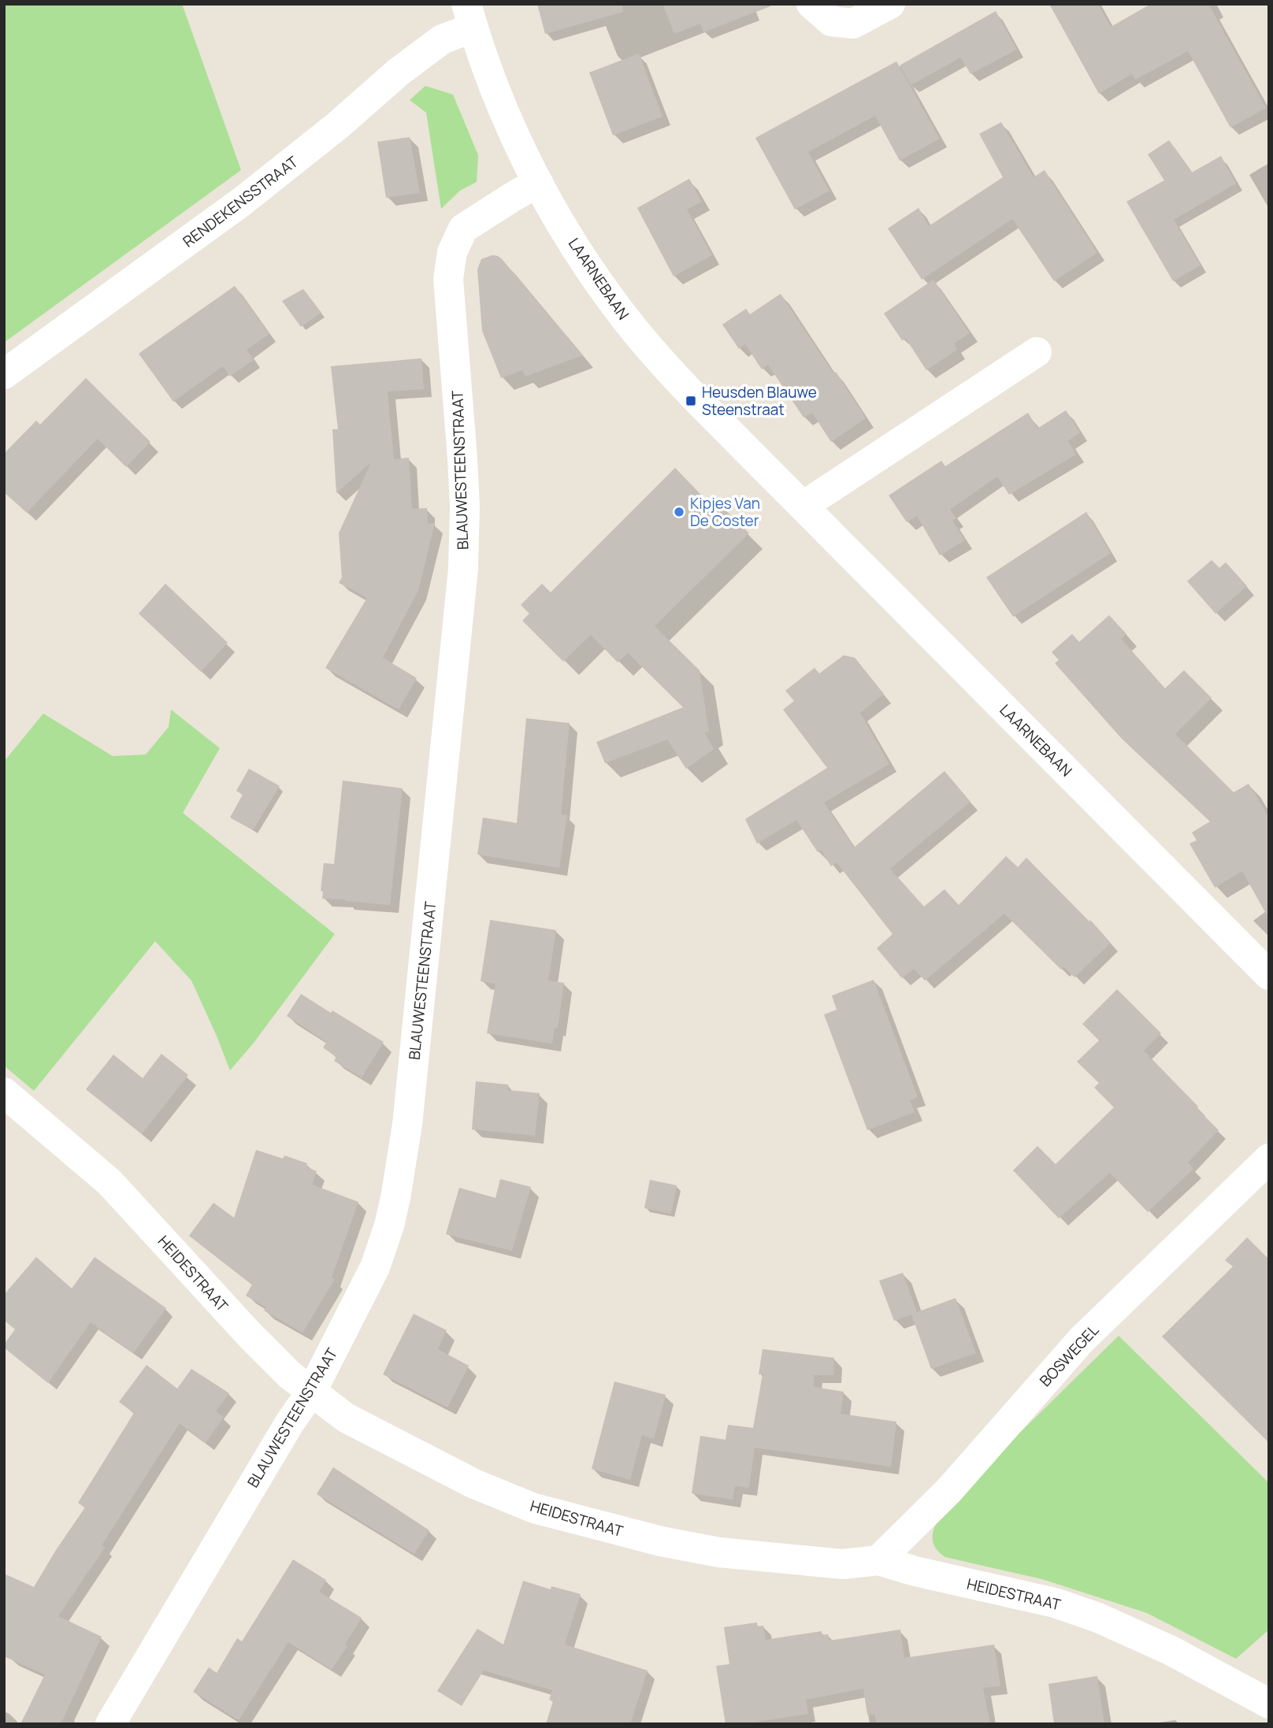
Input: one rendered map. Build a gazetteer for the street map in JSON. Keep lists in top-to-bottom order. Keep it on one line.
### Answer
{"streets":{"street":["RENDEKENSSTRAAT","LAARNEBAAN","BLAUWESTEENSTRAAT","HEIDESTRAAT","BOSWEGEL"]},"crossings":[["RENDEKENSSTRAAT","LAARNEBAAN"],["LAARNEBAAN","BLAUWESTEENSTRAAT"],["BLAUWESTEENSTRAAT","HEIDESTRAAT"],["HEIDESTRAAT","BOSWEGEL"]],"places":{"transit":["Heusden Blauwe Steenstraat"],"other":["Kipjes Van De Coster"]}}
